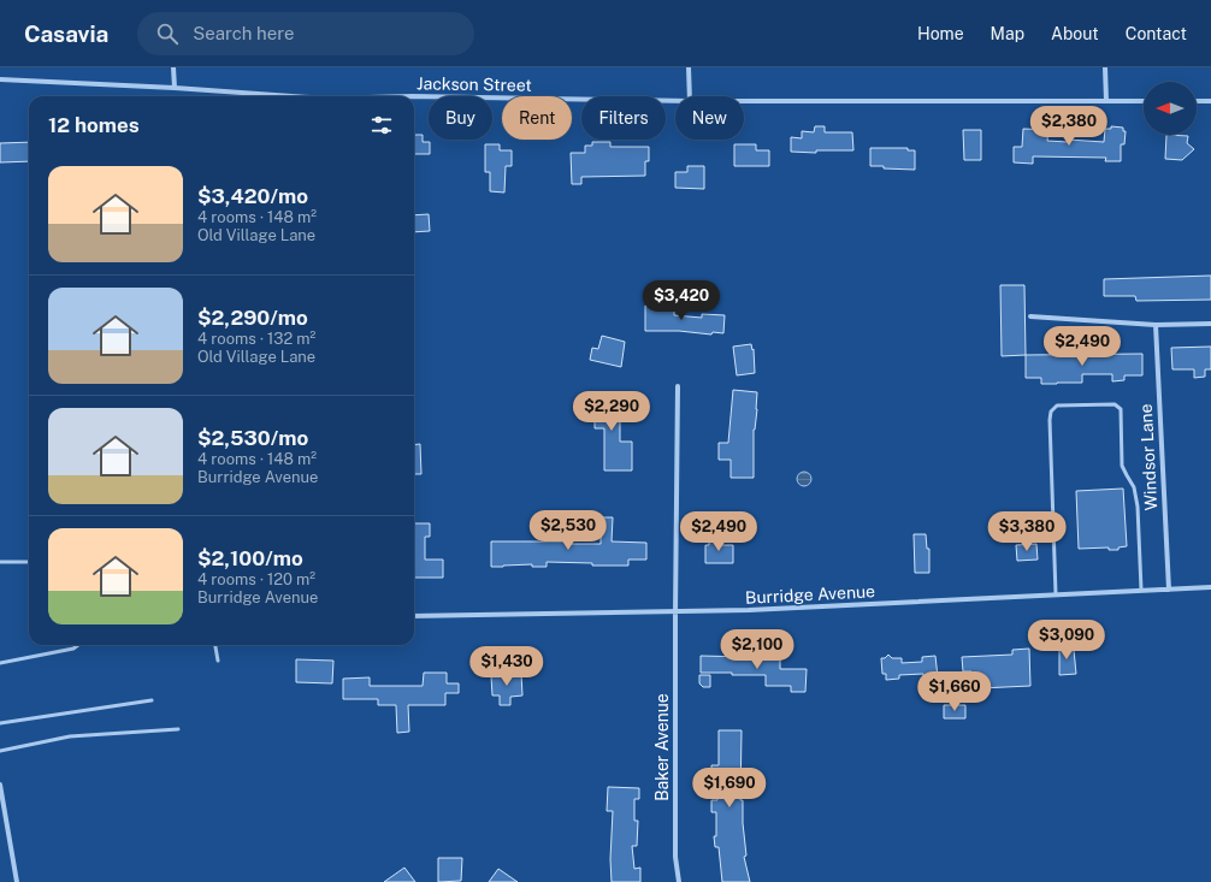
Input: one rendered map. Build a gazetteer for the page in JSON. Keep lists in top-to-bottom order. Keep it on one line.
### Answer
{"streets":{"street":["Jackson Street","Windsor Lane","Burridge Avenue","Baker Avenue"]},"crossings":[["Windsor Lane","Burridge Avenue"],["Burridge Avenue","Baker Avenue"]],"north":"left","page":{"header":"Casavia","search":"Search here","nav":["Home","Map","About","Contact"],"chip":["Buy","Rent","Filters","New"],"heading":"12 homes","price":["$2,380","$3,420","$2,490","$2,290","$2,530","$2,490","$3,380","$3,090","$2,100","$1,430","$1,660","$1,690"],"list":[{"name":"$3,420/mo","note":"4 rooms · 148 m² · Old Village Lane"},{"name":"$2,290/mo","note":"4 rooms · 132 m² · Old Village Lane"},{"name":"$2,530/mo","note":"4 rooms · 148 m² · Burridge Avenue"},{"name":"$2,100/mo","note":"4 rooms · 120 m² · Burridge Avenue"}]}}
